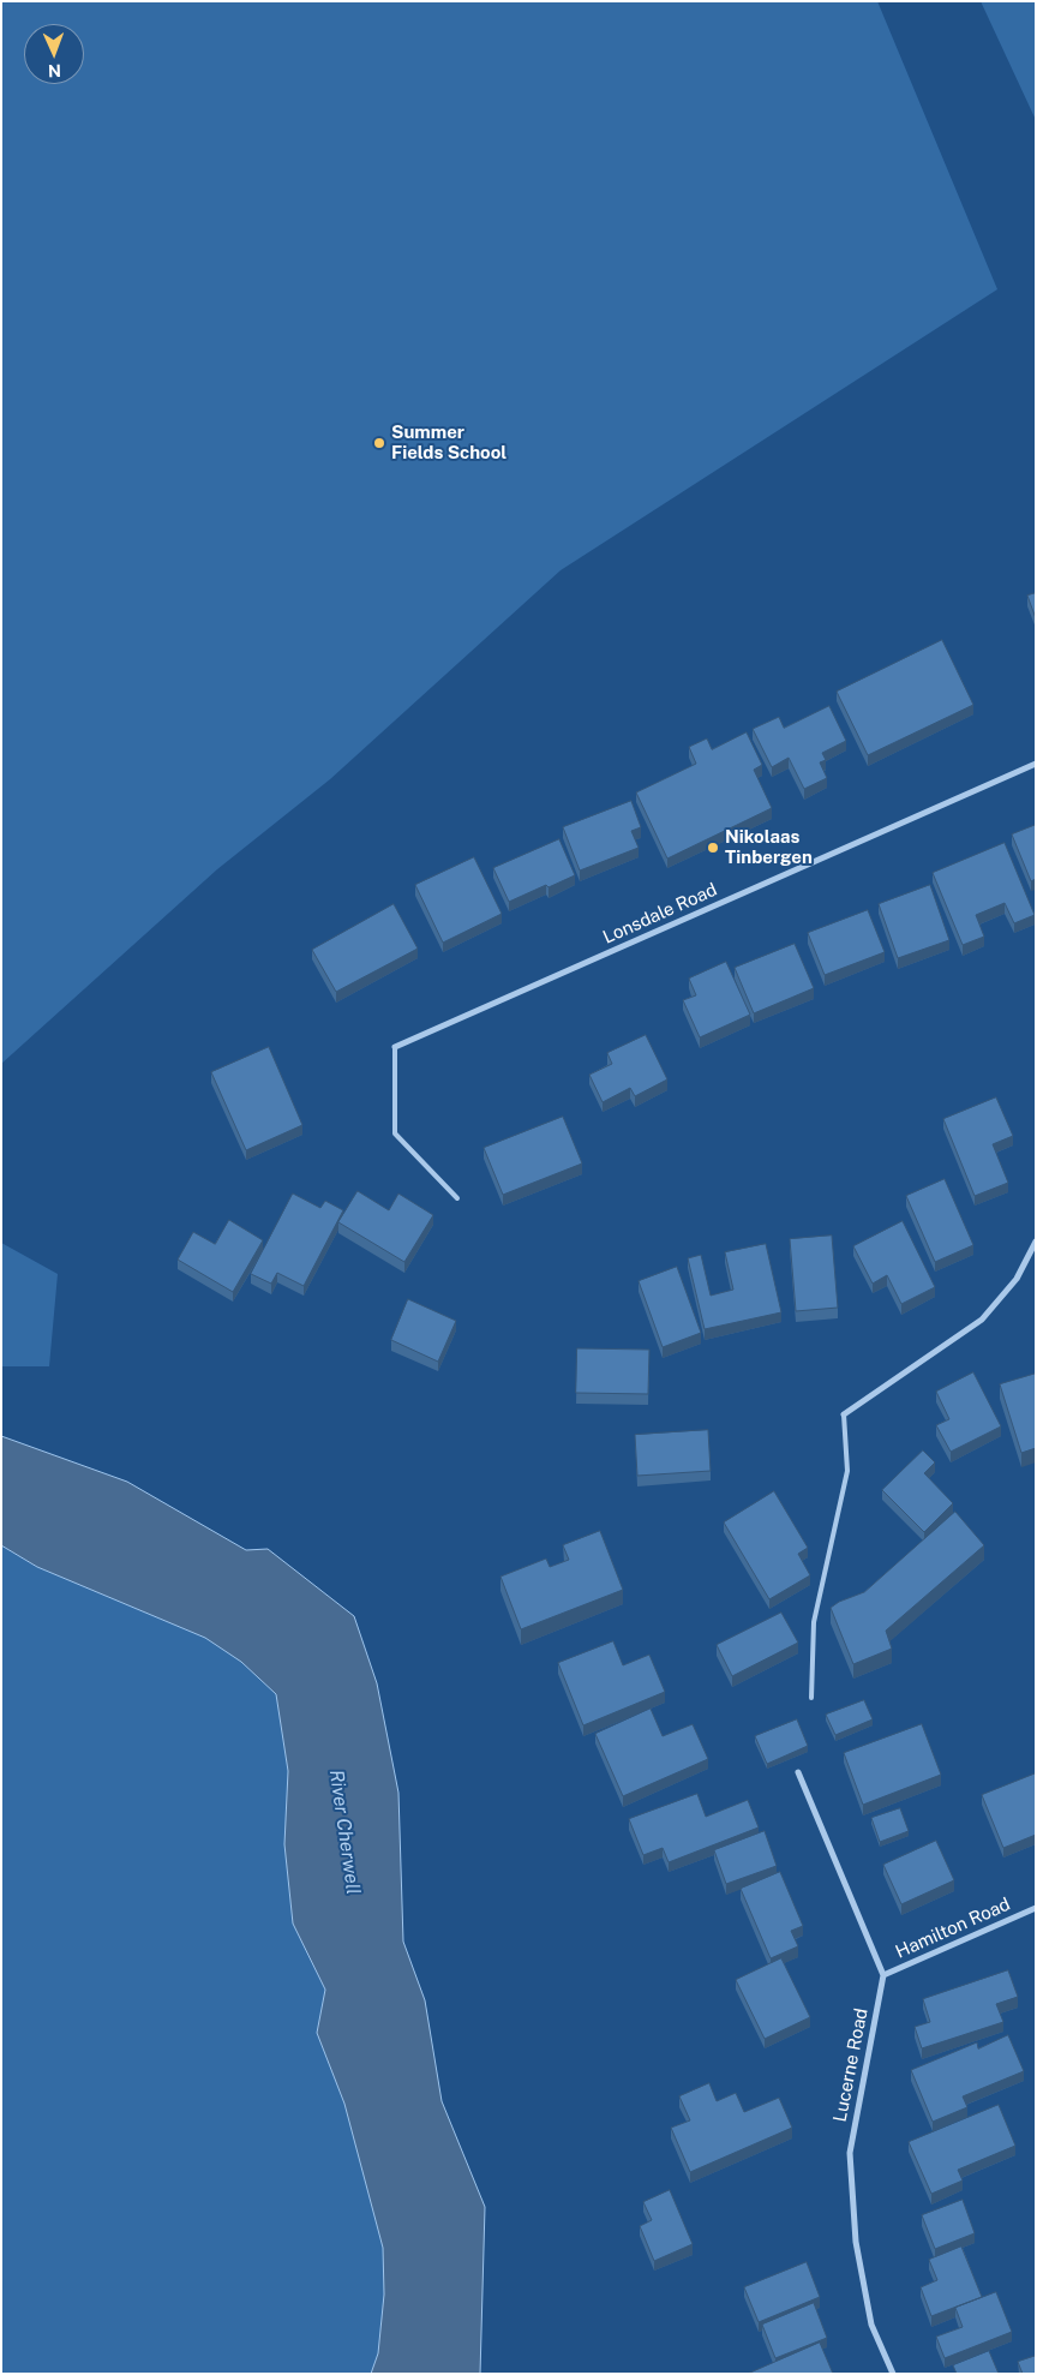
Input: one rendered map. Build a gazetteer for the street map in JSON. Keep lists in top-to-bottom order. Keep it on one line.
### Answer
{"streets":{"street":["Lonsdale Road","Hamilton Road","Lucerne Road"]},"crossings":[["Hamilton Road","Lucerne Road"]],"water":["River Cherwell"],"places":["Summer Fields School","Nikolaas Tinbergen"],"north":"bottom"}
